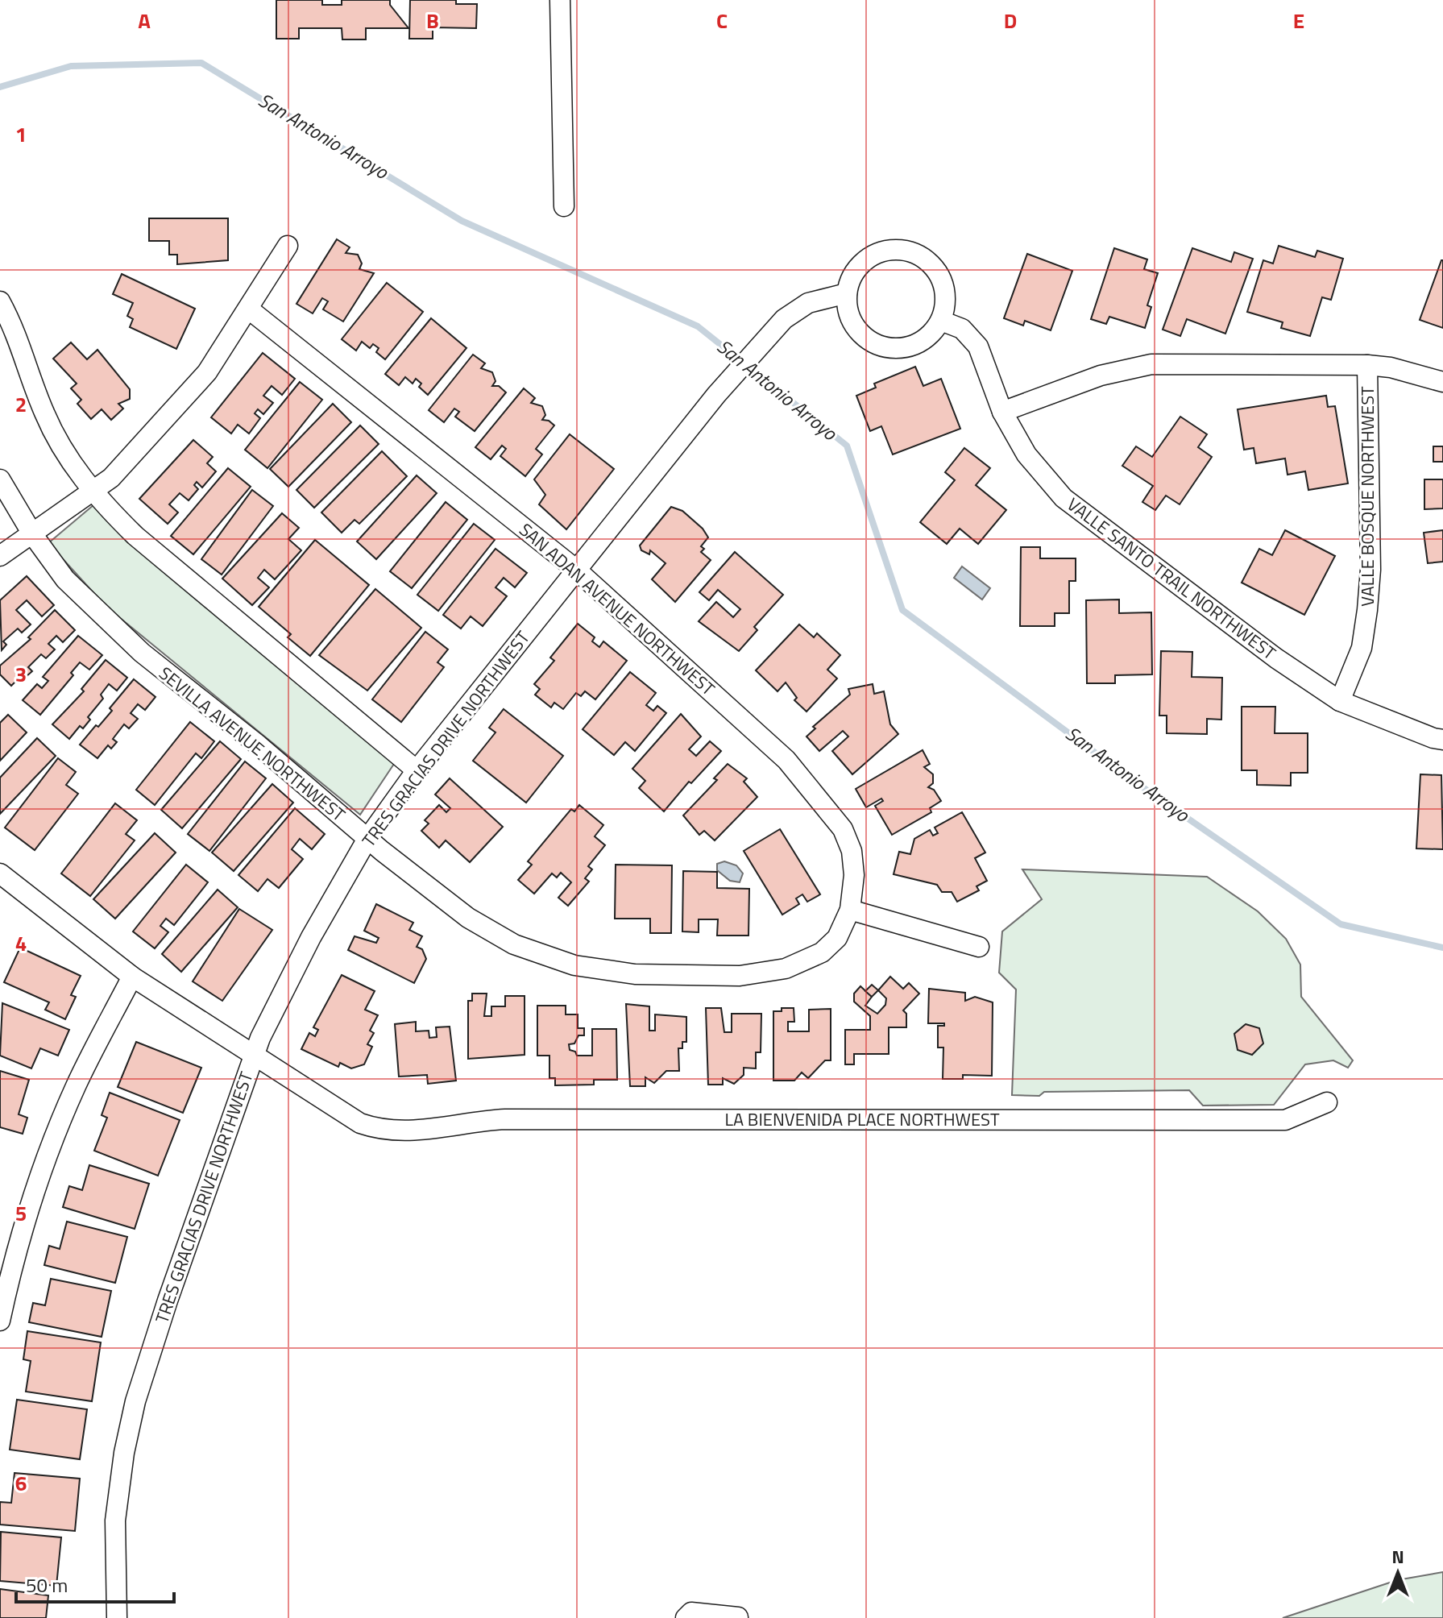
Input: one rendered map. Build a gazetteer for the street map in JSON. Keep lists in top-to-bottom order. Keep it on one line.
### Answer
{"streets":{"street":["VALLE BOSQUE NORTHWEST","VALLE SANTO TRAIL NORTHWEST","SAN ADAN AVENUE NORTHWEST","TRES GRACIAS DRIVE NORTHWEST","SEVILLA AVENUE NORTHWEST","LA BIENVENIDA PLACE NORTHWEST"]},"crossings":[["VALLE BOSQUE NORTHWEST","VALLE SANTO TRAIL NORTHWEST"],["VALLE SANTO TRAIL NORTHWEST","TRES GRACIAS DRIVE NORTHWEST"],["SAN ADAN AVENUE NORTHWEST","TRES GRACIAS DRIVE NORTHWEST"],["SAN ADAN AVENUE NORTHWEST","SEVILLA AVENUE NORTHWEST"],["TRES GRACIAS DRIVE NORTHWEST","SEVILLA AVENUE NORTHWEST"],["TRES GRACIAS DRIVE NORTHWEST","LA BIENVENIDA PLACE NORTHWEST"]],"water":["San Antonio Arroyo"],"scale_bar":"50 m","north":"top","grid":{"columns":["A","B","C","D","E"],"rows":["1","2","3","4","5","6"]}}
